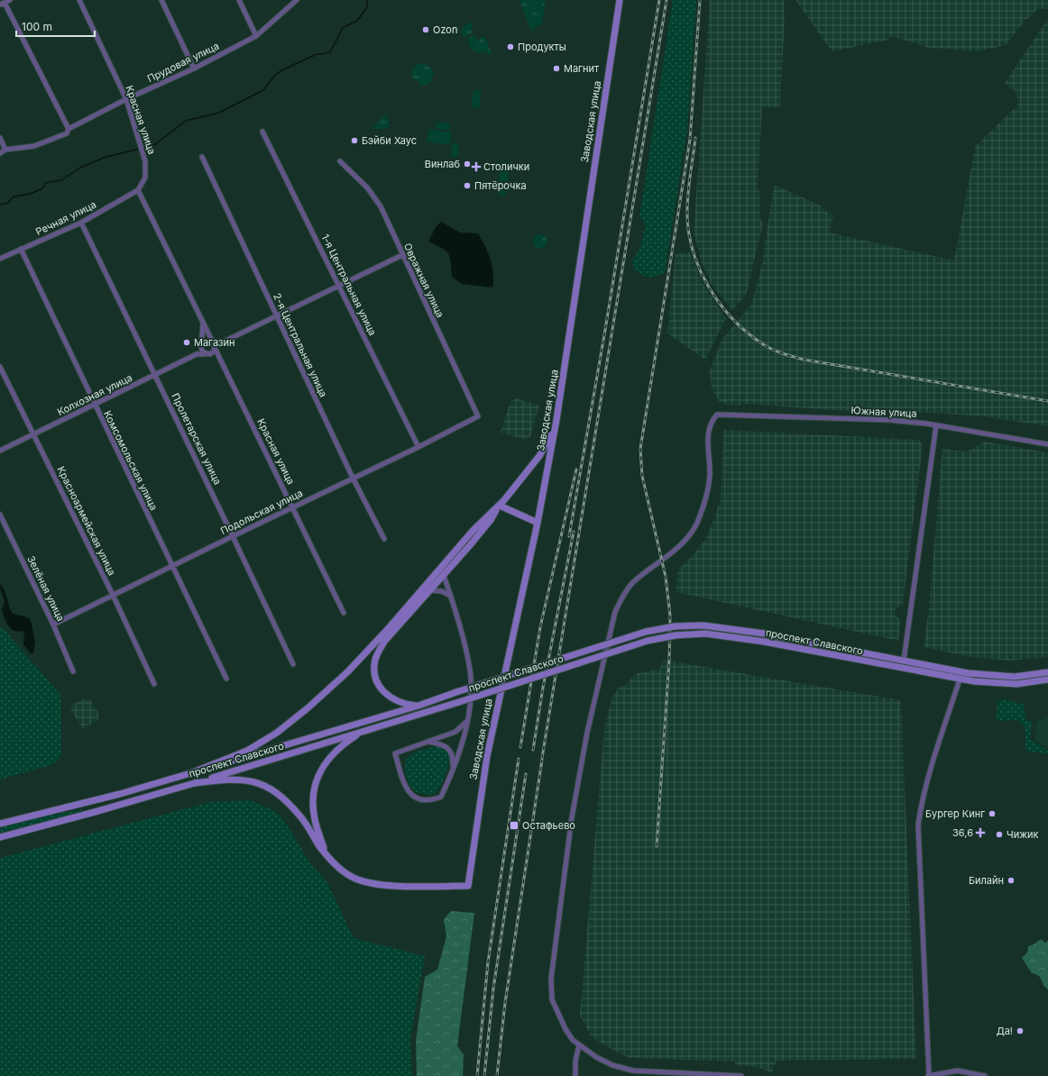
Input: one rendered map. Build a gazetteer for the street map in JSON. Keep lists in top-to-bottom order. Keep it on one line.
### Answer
{"streets":{"street":["Прудовая улица","Красная улица","Заводская улица","Речная улица","Овражная улица","1-я Центральная улица","2-я Центральная улица","Колхозная улица","Южная улица","Пролетарская улица","Комсомольская улица","Подольская улица","Красноармейская улица","Зелёная улица","проспект Славского"]},"crossings":[["Прудовая улица","Красная улица"],["Красная улица","Речная улица"],["Красная улица","Подольская улица"],["Речная улица","Пролетарская улица"],["Речная улица","Комсомольская улица"],["Овражная улица","Подольская улица"],["1-я Центральная улица","Подольская улица"],["2-я Центральная улица","Подольская улица"],["Колхозная улица","Пролетарская улица"],["Колхозная улица","Комсомольская улица"],["Колхозная улица","Красноармейская улица"],["Пролетарская улица","Подольская улица"],["Комсомольская улица","Подольская улица"],["Подольская улица","Красноармейская улица"],["Подольская улица","Зелёная улица"]],"places":{"other":["Ozon","Продукты","Магнит","Бэйби Хаус","Винлаб","Пятёрочка","Магазин","Бургер Кинг","Чижик","Билайн","Да!"],"health":["Столички","36,6"],"transit":["Остафьево"]},"scale_bar":"100 m"}
